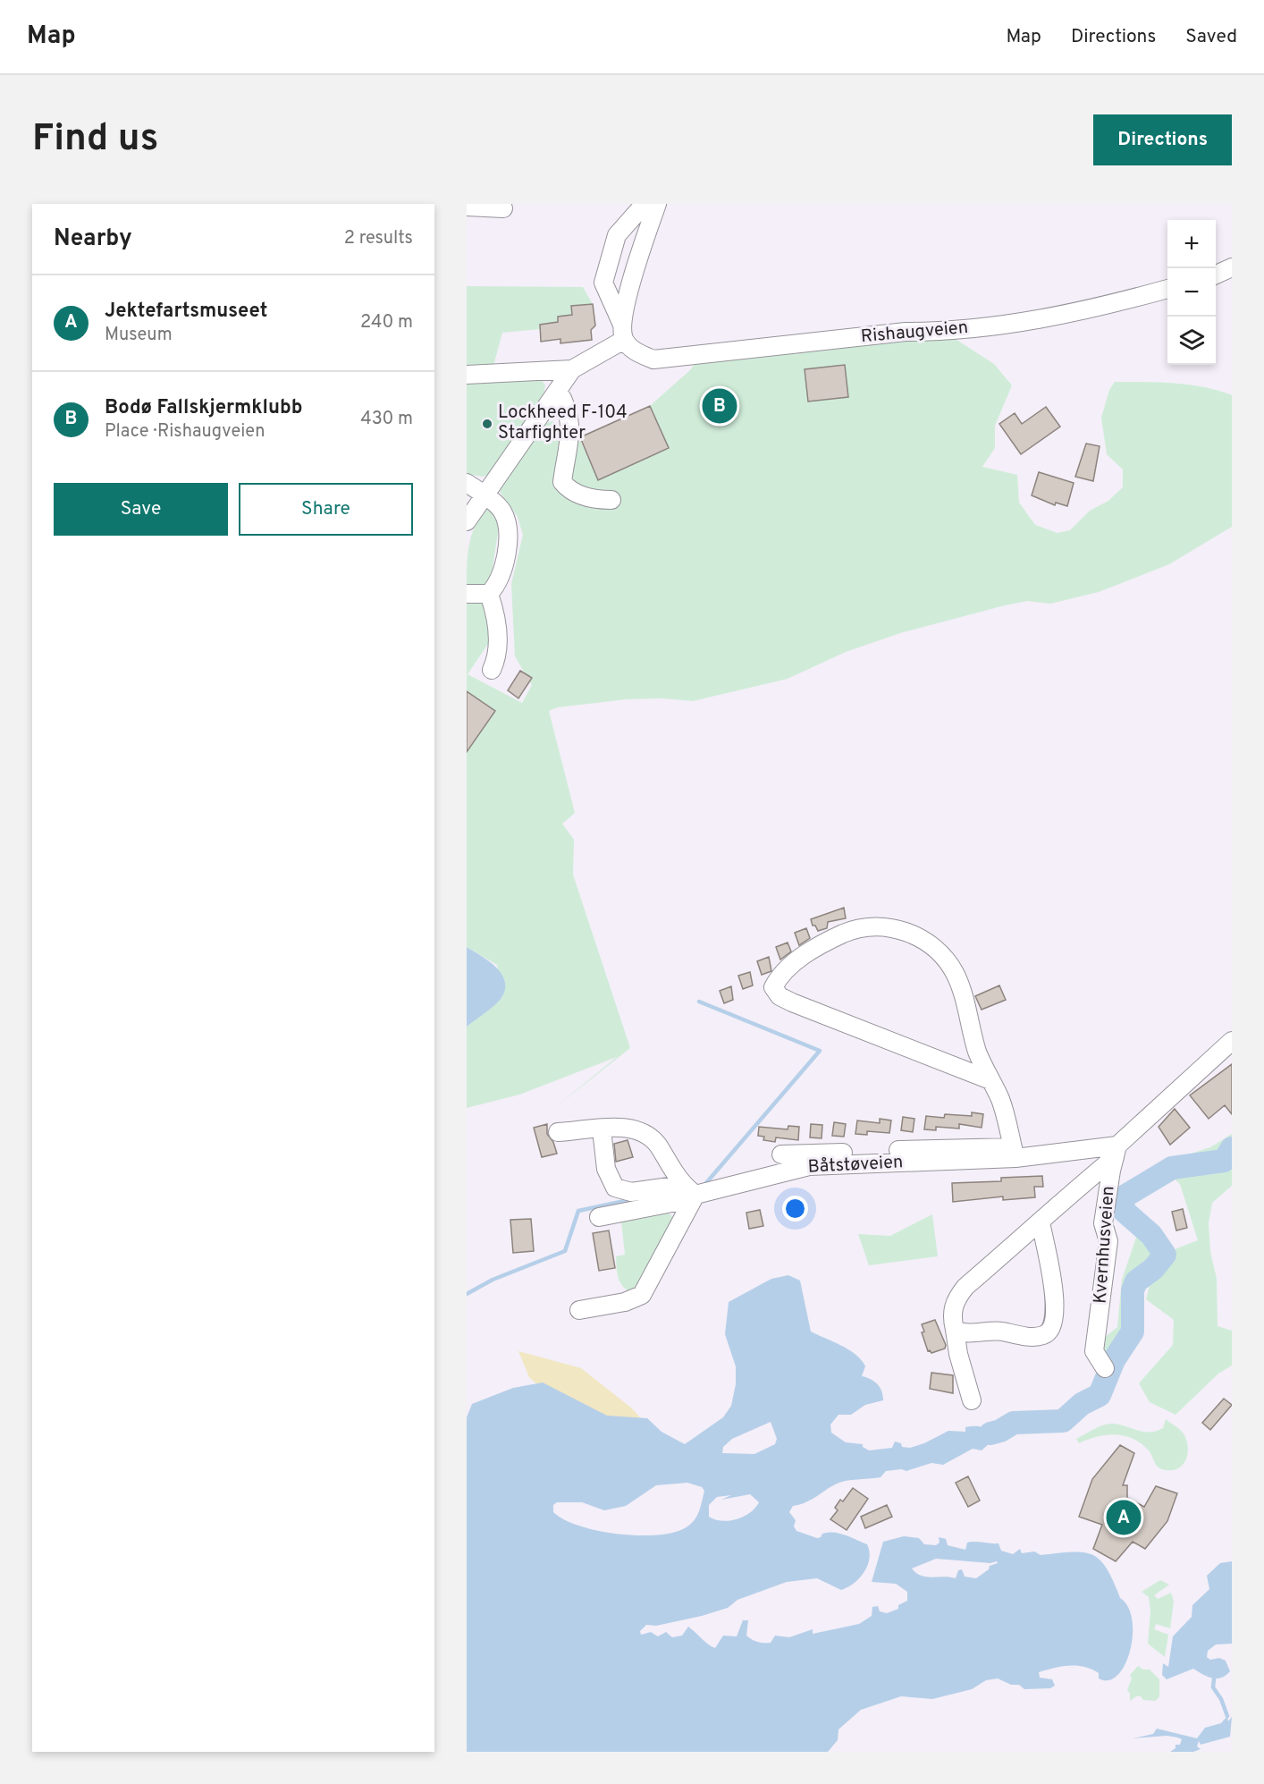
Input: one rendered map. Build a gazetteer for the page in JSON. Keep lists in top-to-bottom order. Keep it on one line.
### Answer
{"streets":{"street":["Rishaugveien","Båtstøveien","Kvernhusveien"]},"crossings":[["Båtstøveien","Kvernhusveien"]],"places":["Lockheed F-104 Starfighter"],"page":{"header":"Map","nav":["Map","Directions","Saved"],"buttons":["Directions",["Save","Share"]],"title":"Find us","heading":["Nearby","2 results"],"map_buttons":["+","−"],"list":[{"mark":"A","name":"Jektefartsmuseet","note":"Museum","value":"240 m"},{"mark":"B","name":"Bodø Fallskjermklubb","note":"Place · Rishaugveien","value":"430 m"}],"pins":["B","A"]}}
